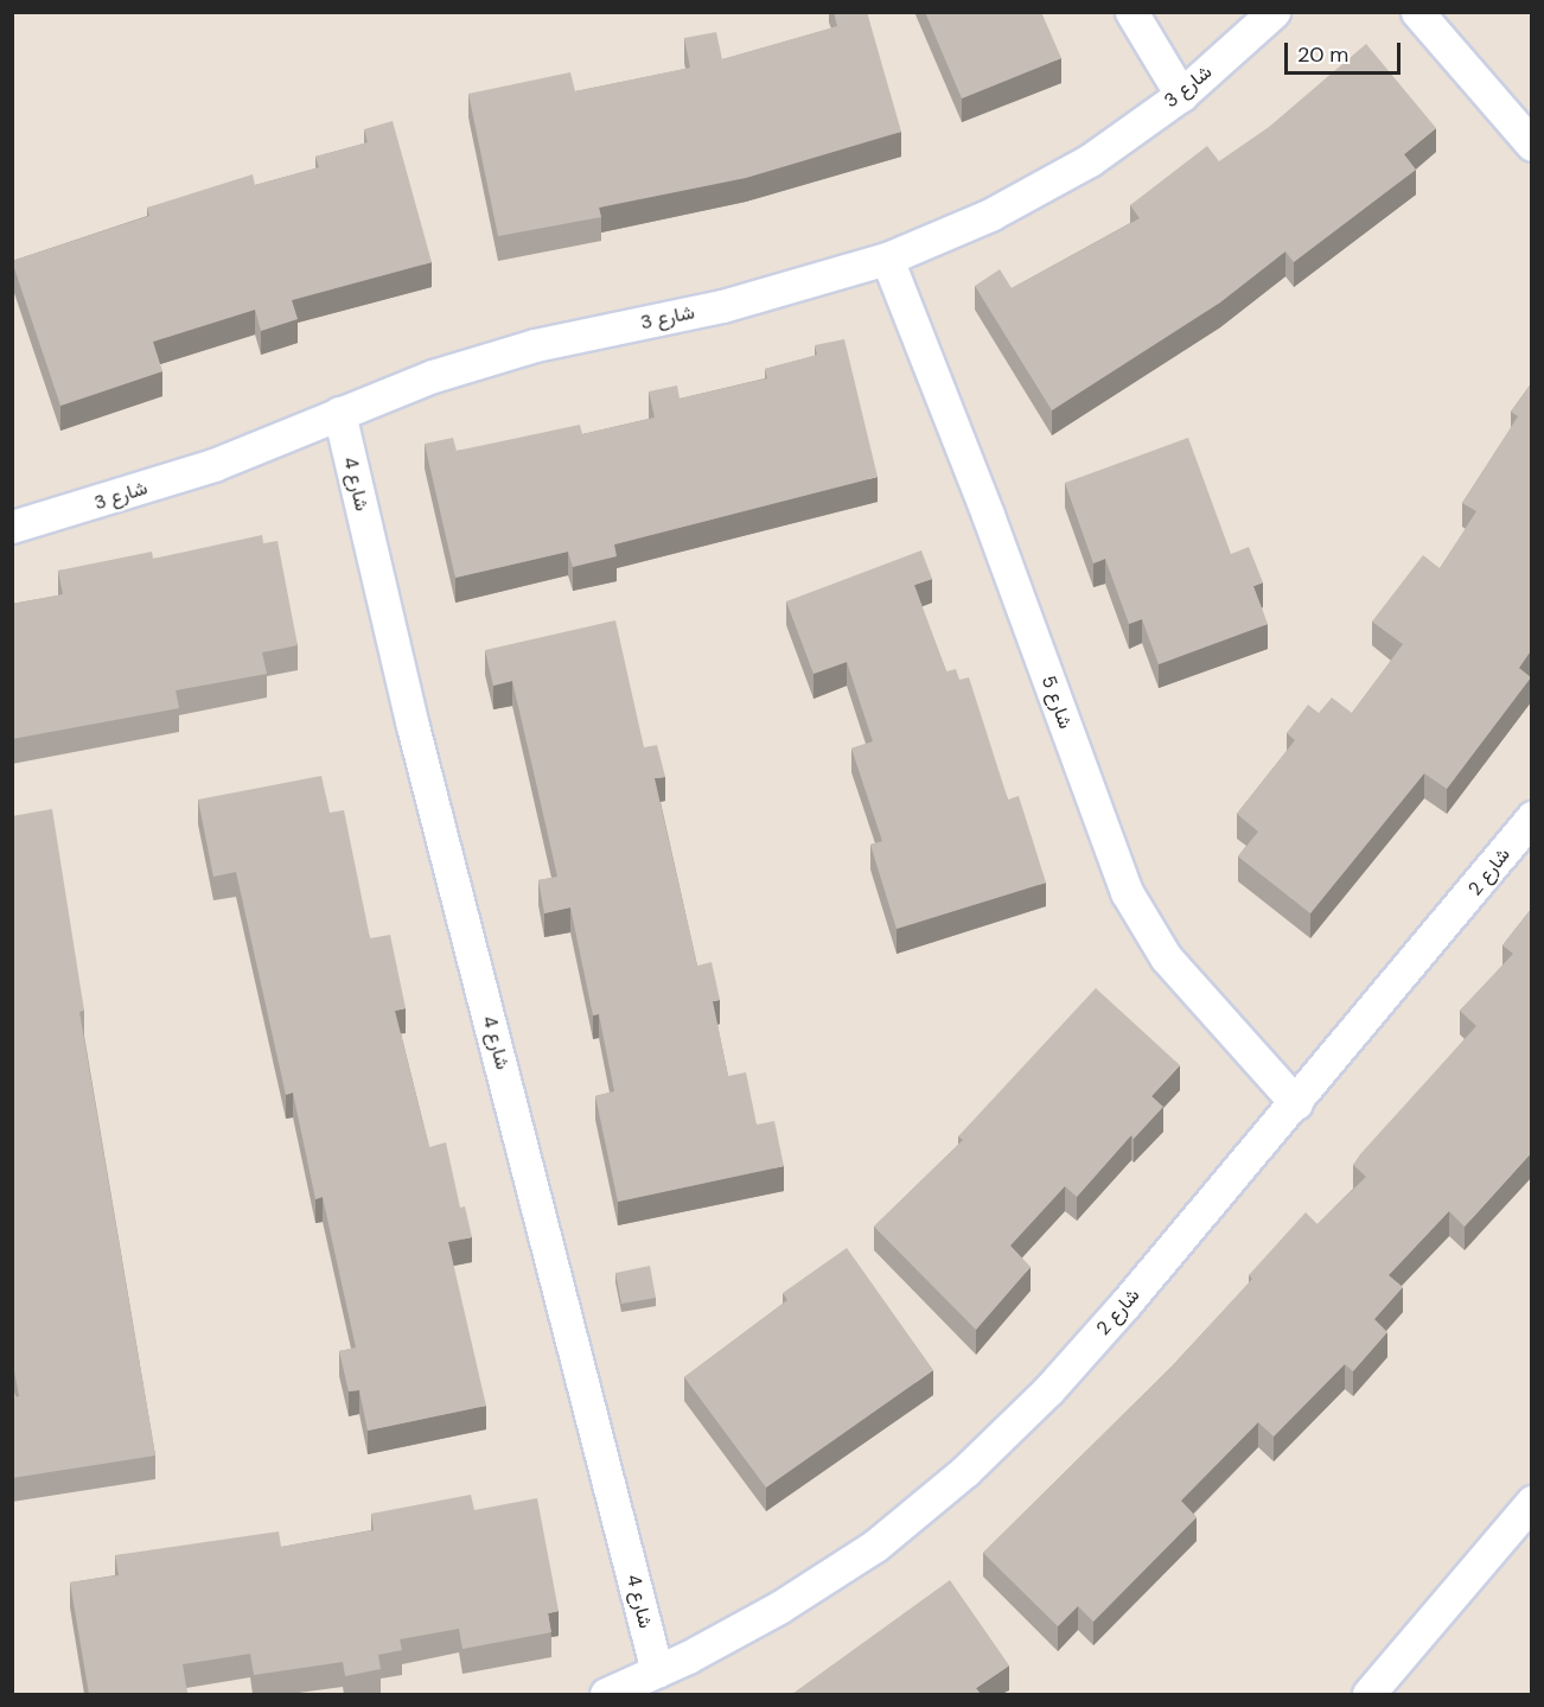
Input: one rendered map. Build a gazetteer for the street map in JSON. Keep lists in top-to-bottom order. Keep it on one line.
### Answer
{"streets":{"street":["شارع 3","شارع 4","شارع 5","شارع 2"]},"crossings":[["شارع 3","شارع 4"],["شارع 3","شارع 5"],["شارع 4","شارع 2"],["شارع 5","شارع 2"]],"scale_bar":"20 m"}
